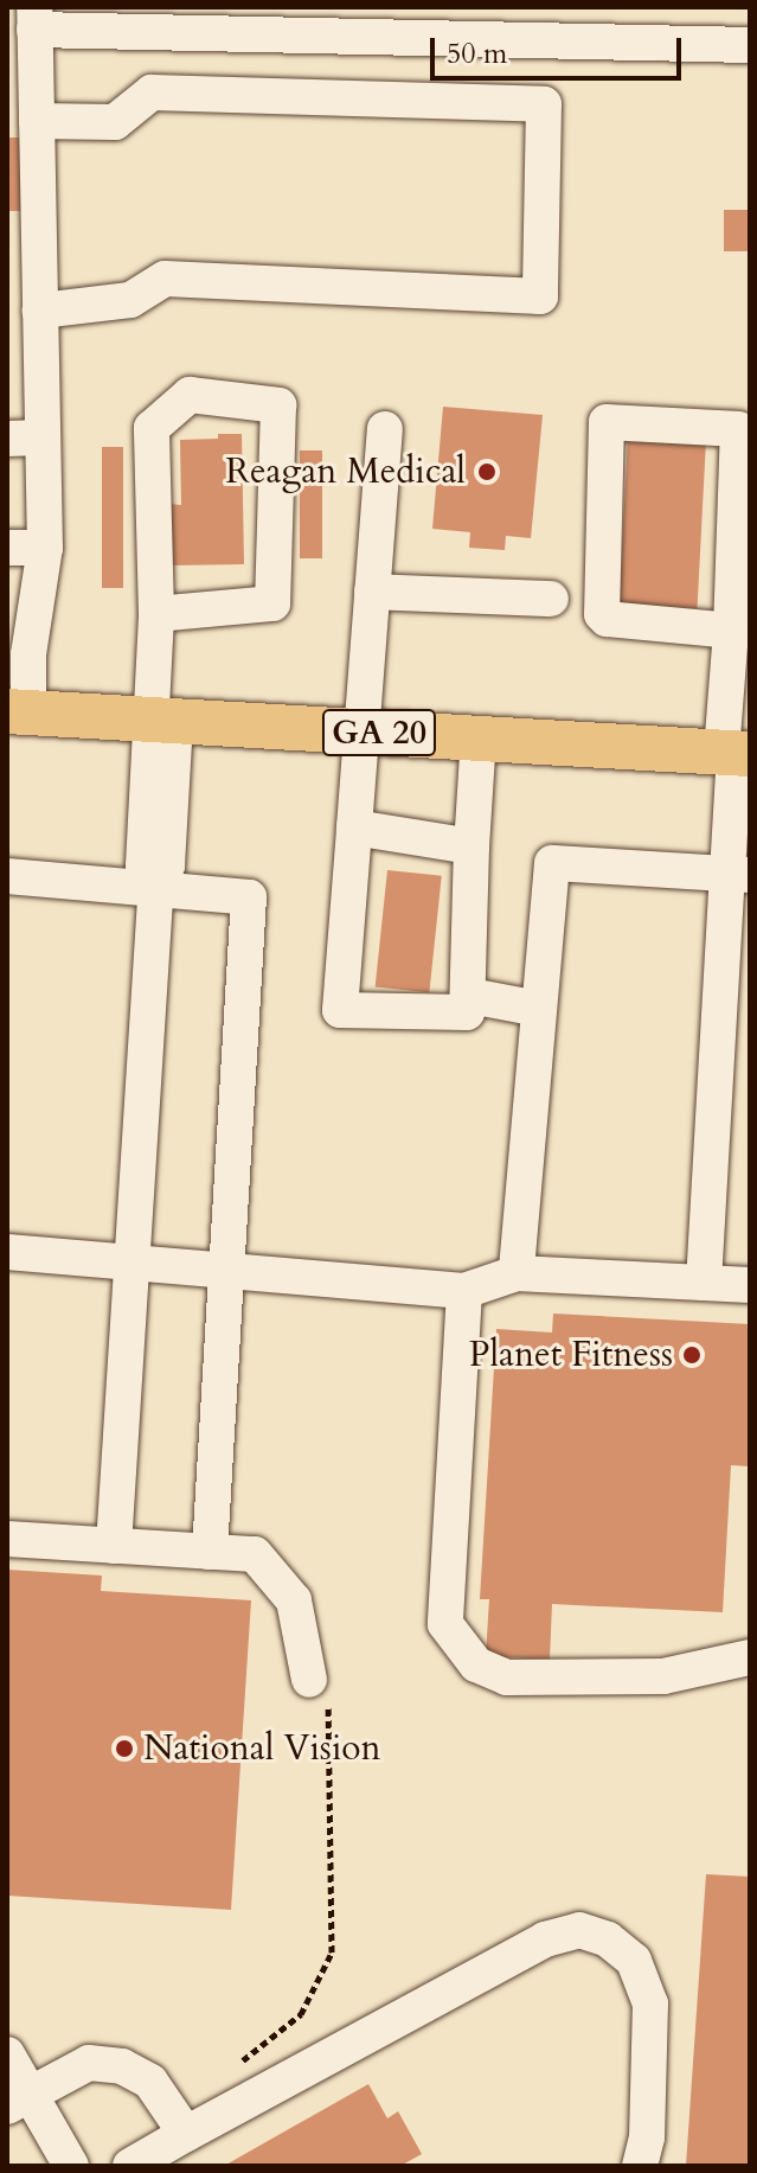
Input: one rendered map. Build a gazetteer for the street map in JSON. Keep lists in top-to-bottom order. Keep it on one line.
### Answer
{"streets":{"main road":["GA 20"]},"places":["Reagan Medical","Planet Fitness","National Vision"],"scale_bar":"50 m"}
